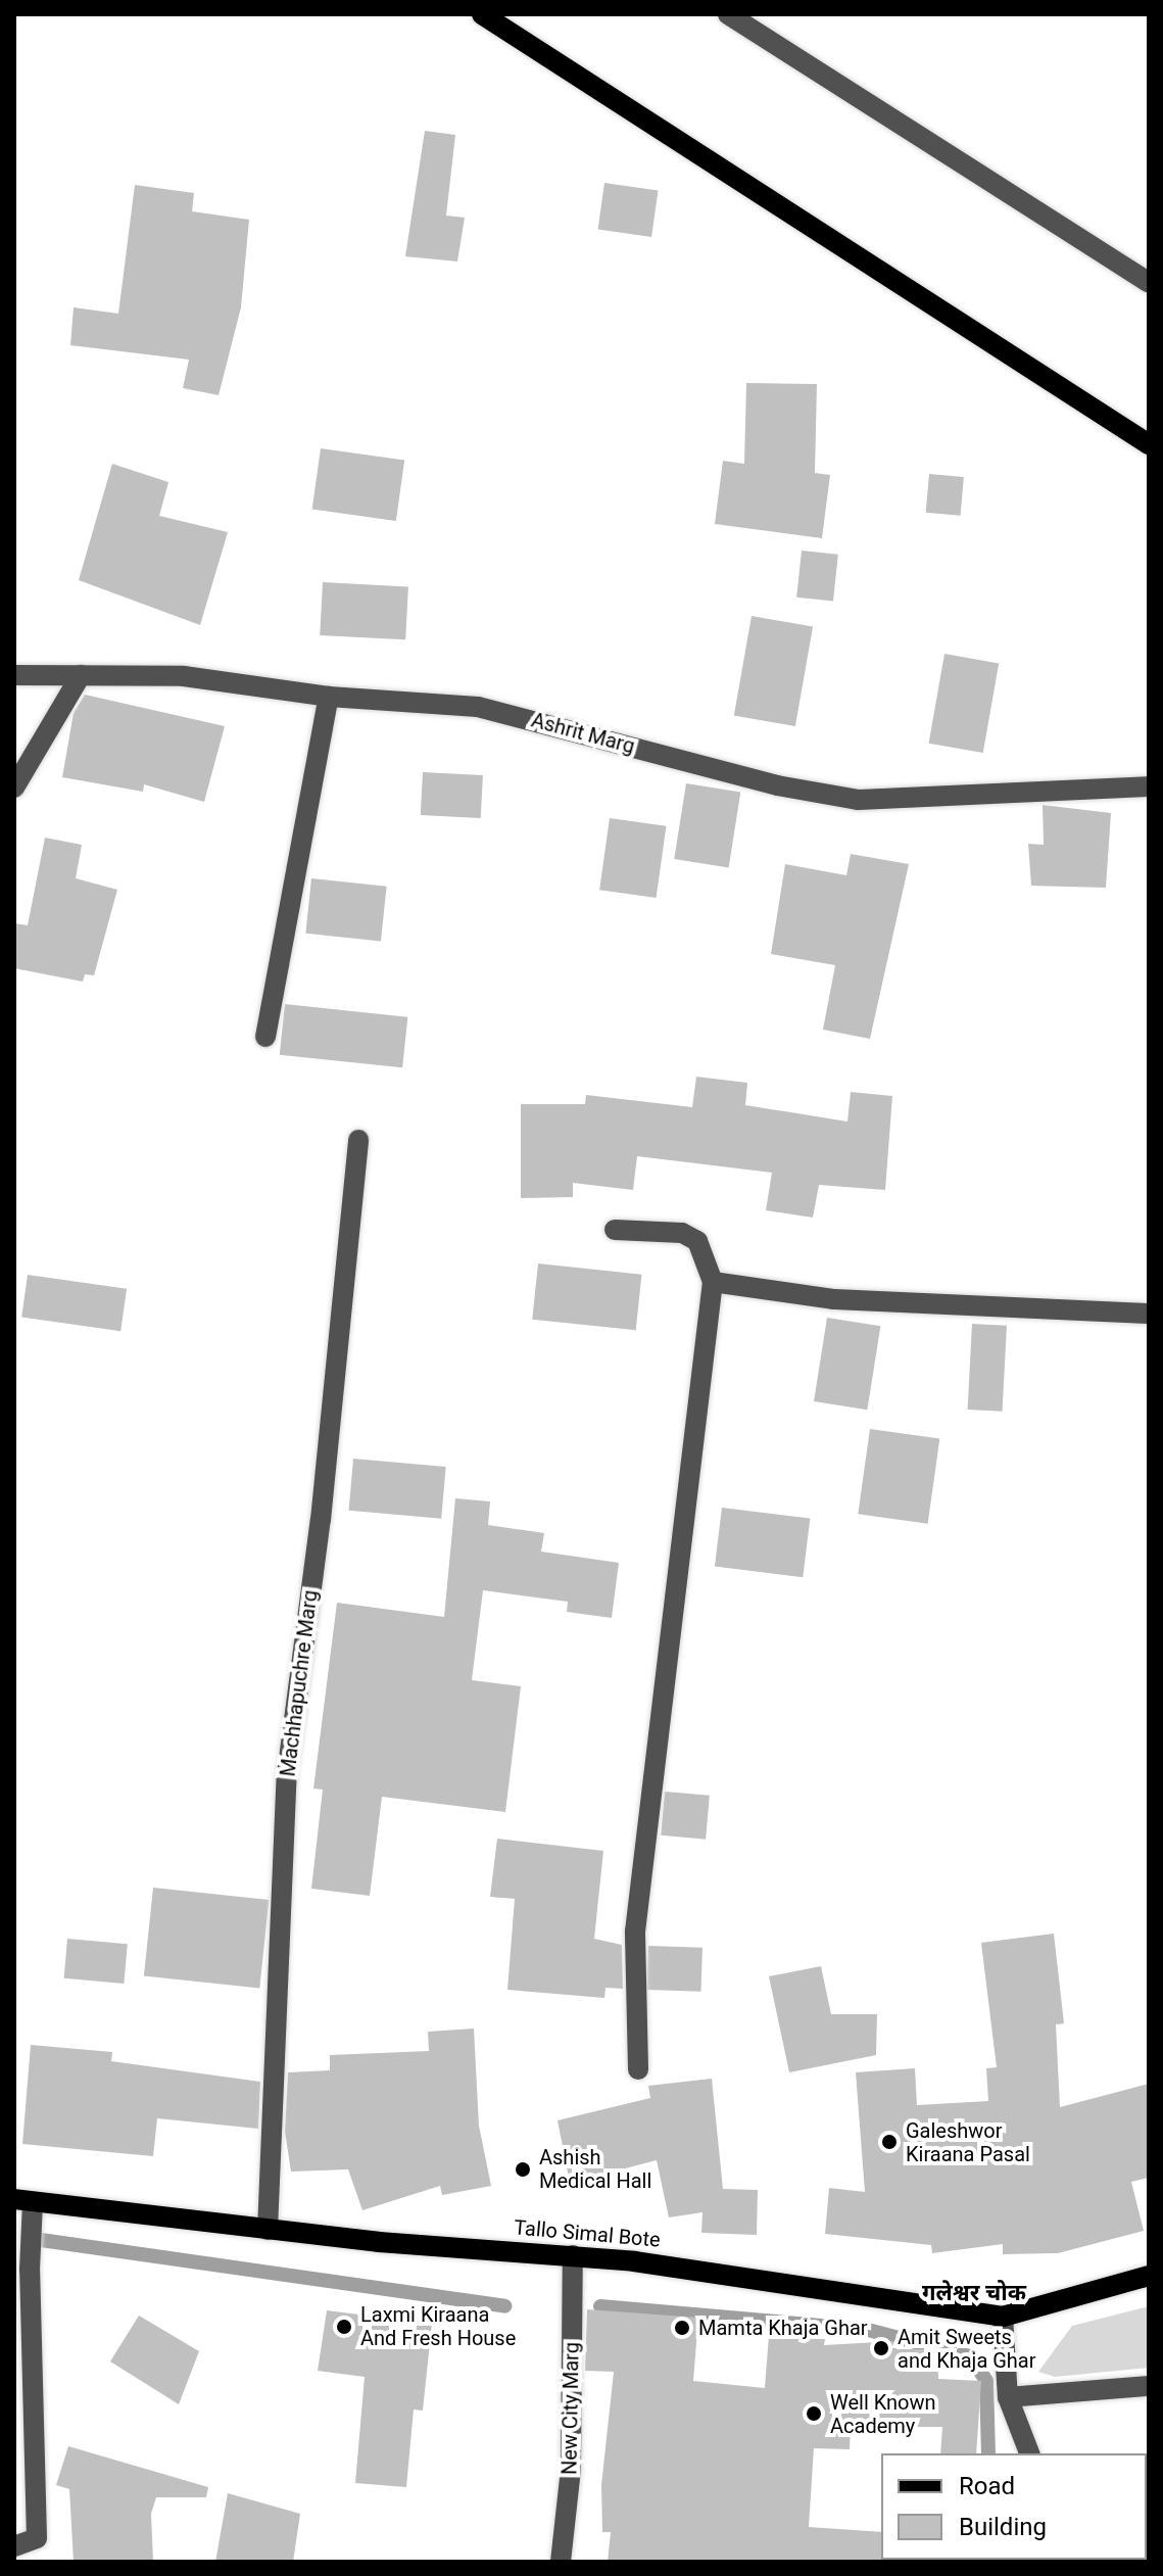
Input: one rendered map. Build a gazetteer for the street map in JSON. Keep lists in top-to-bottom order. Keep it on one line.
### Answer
{"streets":{"main road":["Tallo Simal Bote"],"street":["Ashrit Marg","Machhapuchre Marg","New City Marg"]},"crossings":[["Machhapuchre Marg","Tallo Simal Bote"],["Tallo Simal Bote","New City Marg"]],"districts":["गलेश्वर चोक"],"places":["Galeshwor Kiraana Pasal","Ashish Medical Hall","Laxmi Kiraana And Fresh House","Mamta Khaja Ghar","Amit Sweets and Khaja Ghar","Well Known Academy"],"legend":["Road","Building"]}
